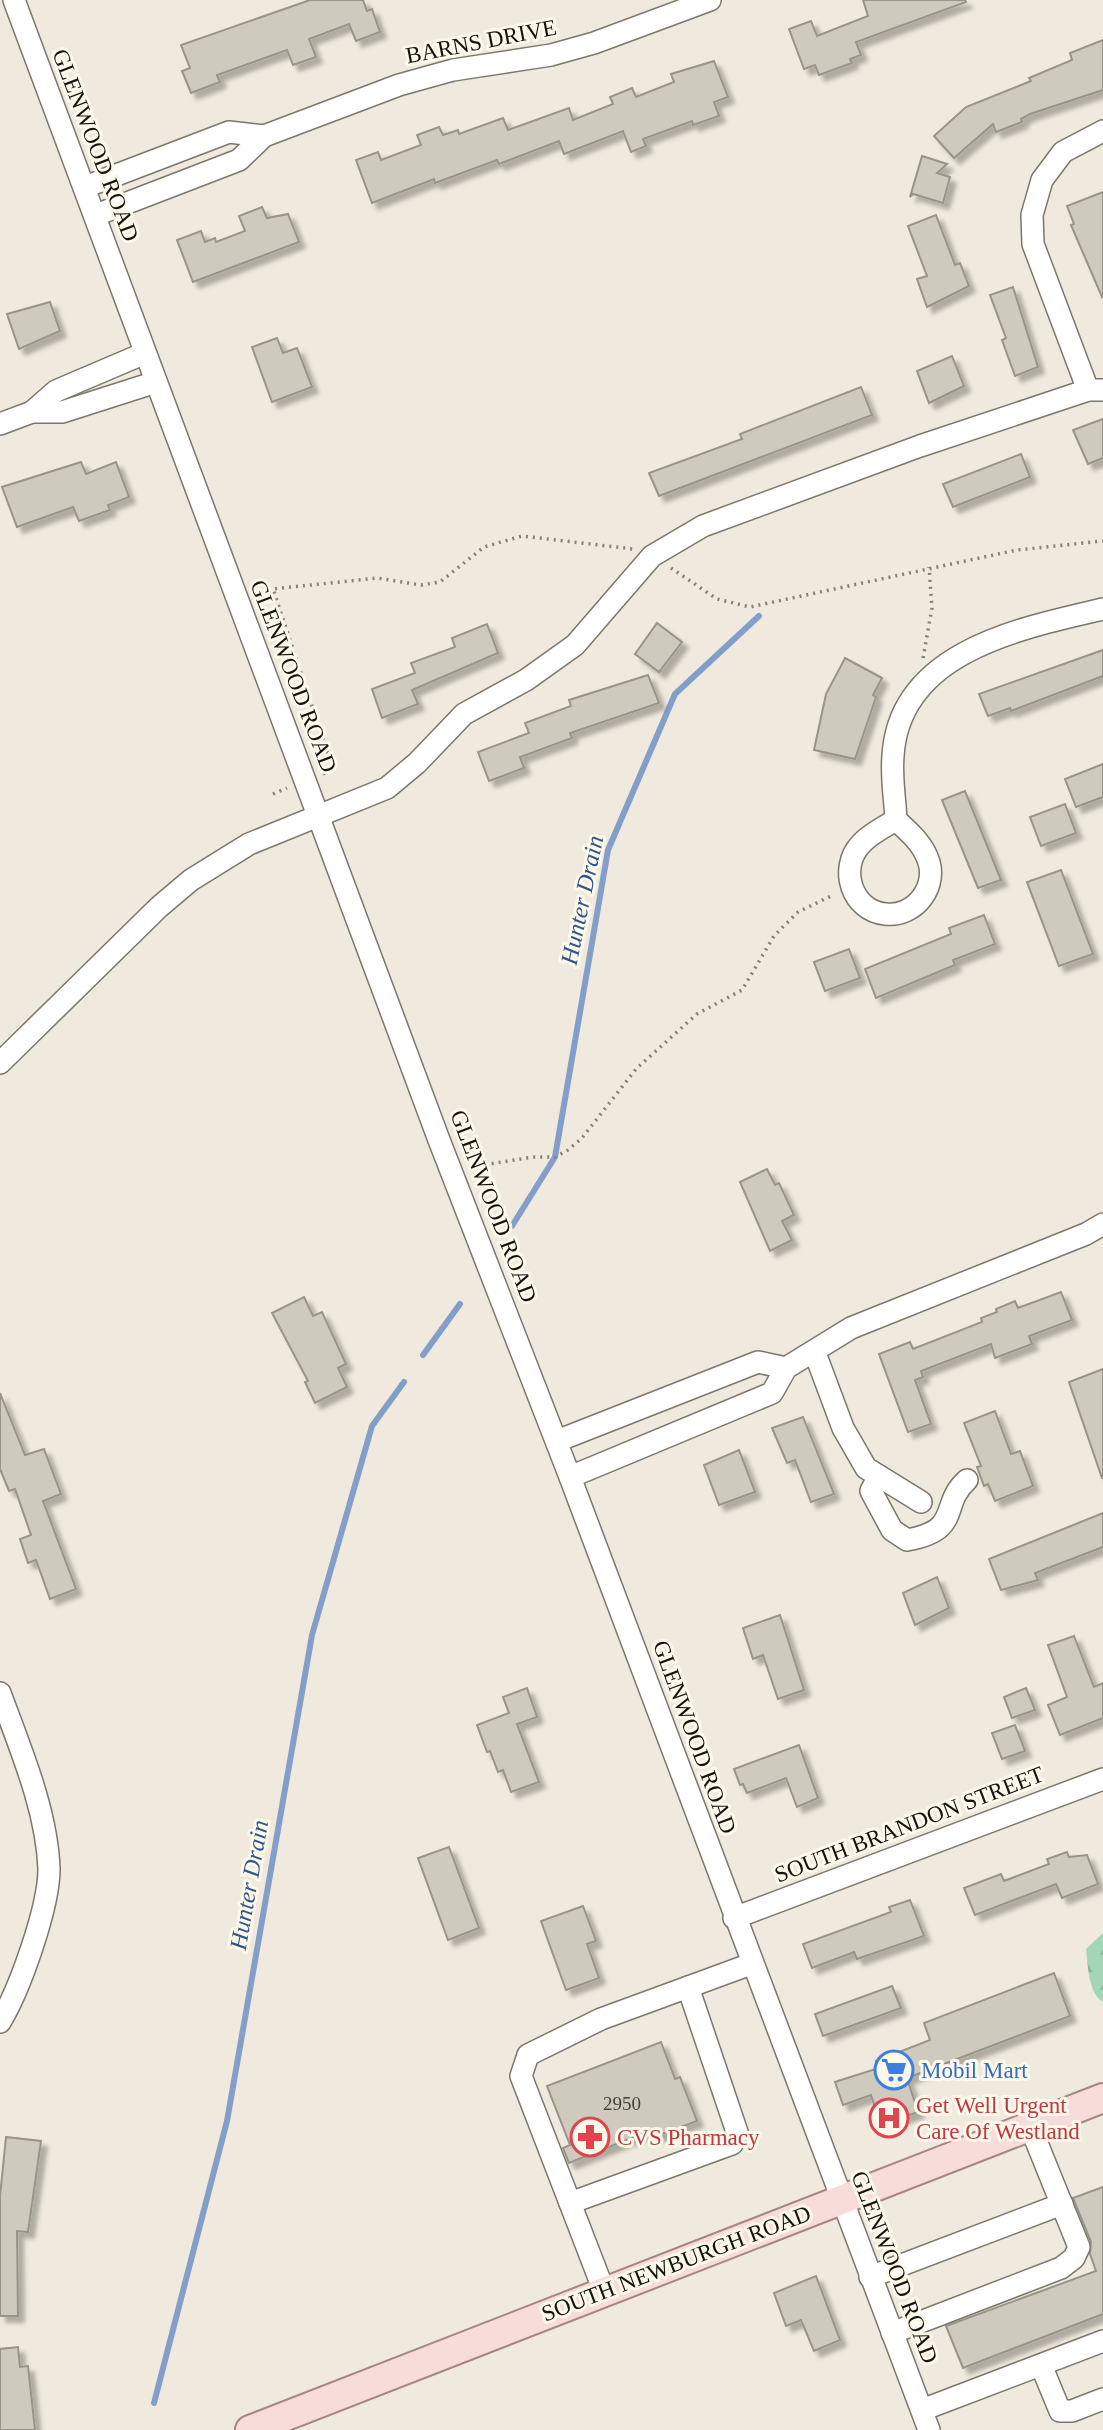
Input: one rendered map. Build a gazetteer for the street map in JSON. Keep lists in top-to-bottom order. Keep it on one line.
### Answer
{"streets":{"main road":["SOUTH NEWBURGH ROAD"],"street":["BARNS DRIVE","GLENWOOD ROAD","SOUTH BRANDON STREET"]},"crossings":[["BARNS DRIVE","GLENWOOD ROAD"],["GLENWOOD ROAD","SOUTH BRANDON STREET"],["GLENWOOD ROAD","SOUTH NEWBURGH ROAD"]],"water":["Hunter Drain"],"places":{"supermarket":["Mobil Mart"],"hospital":["Get Well Urgent Care Of Westland"],"pharmacy":["CVS Pharmacy"]},"house_numbers":["2950"]}
